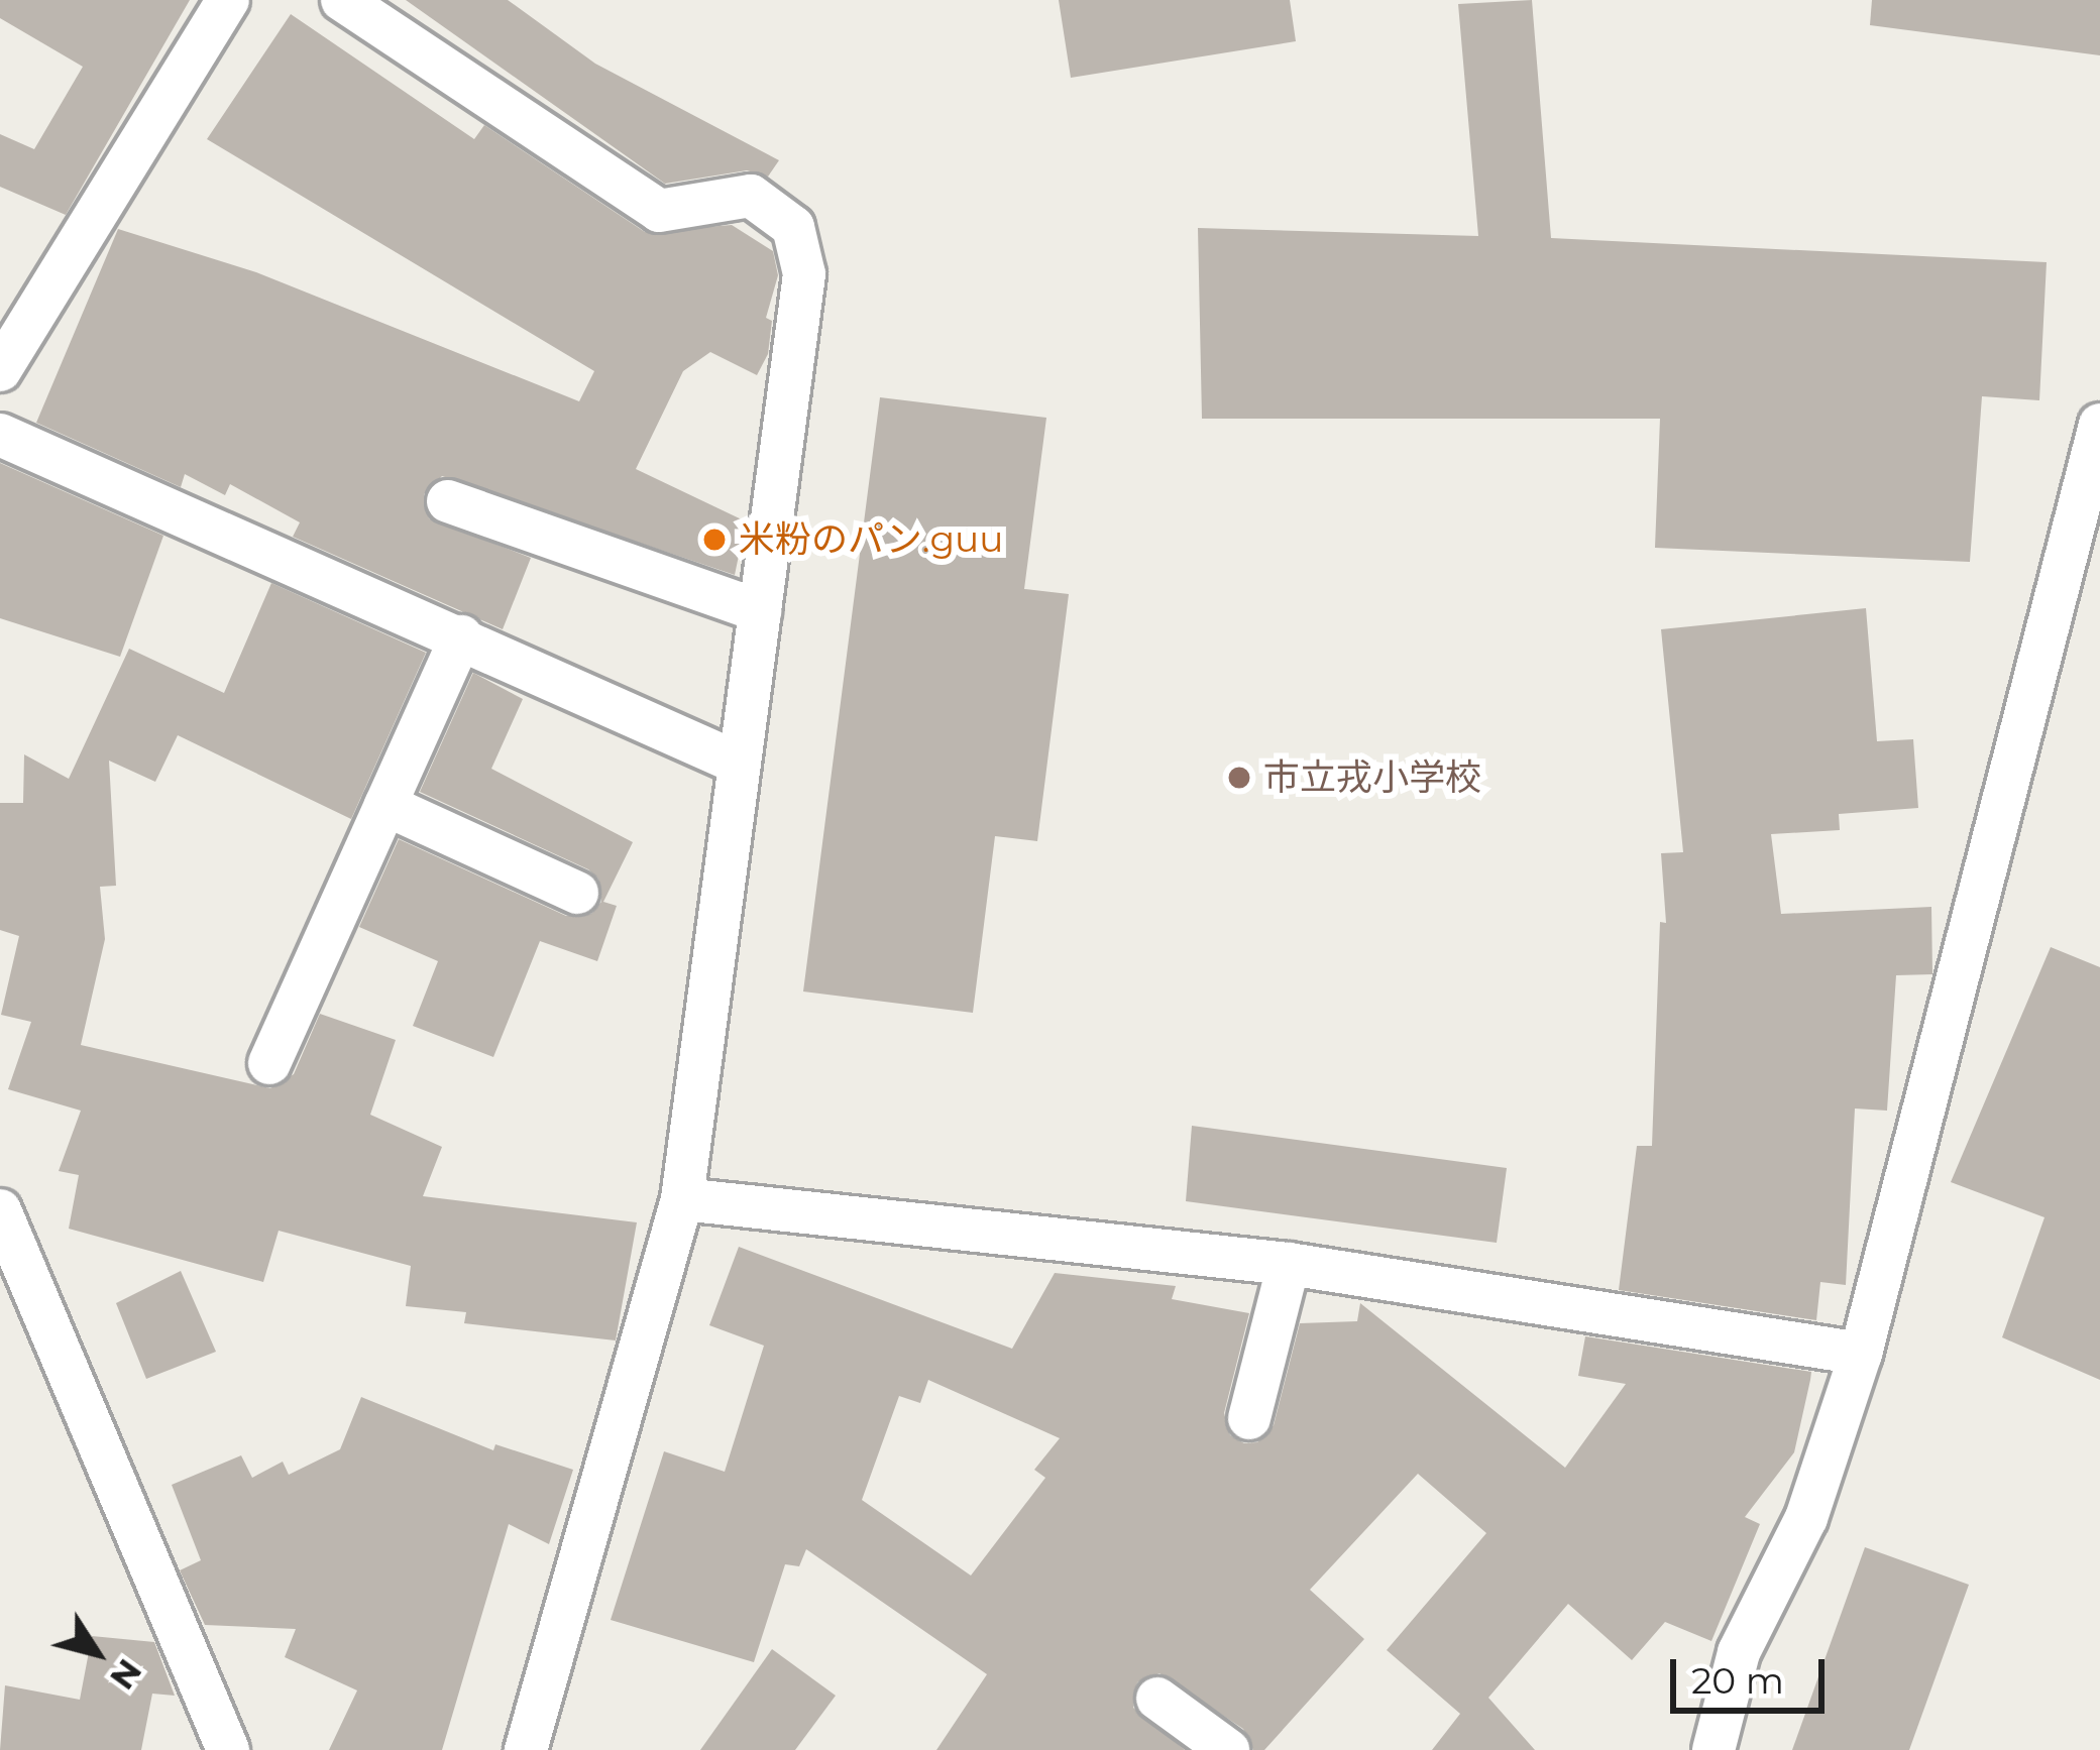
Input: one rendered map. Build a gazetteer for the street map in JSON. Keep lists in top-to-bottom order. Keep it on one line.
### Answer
{"places":["米粉のパン.guu","市立戎小学校"],"scale_bar":"20 m","north":"bottom right"}
